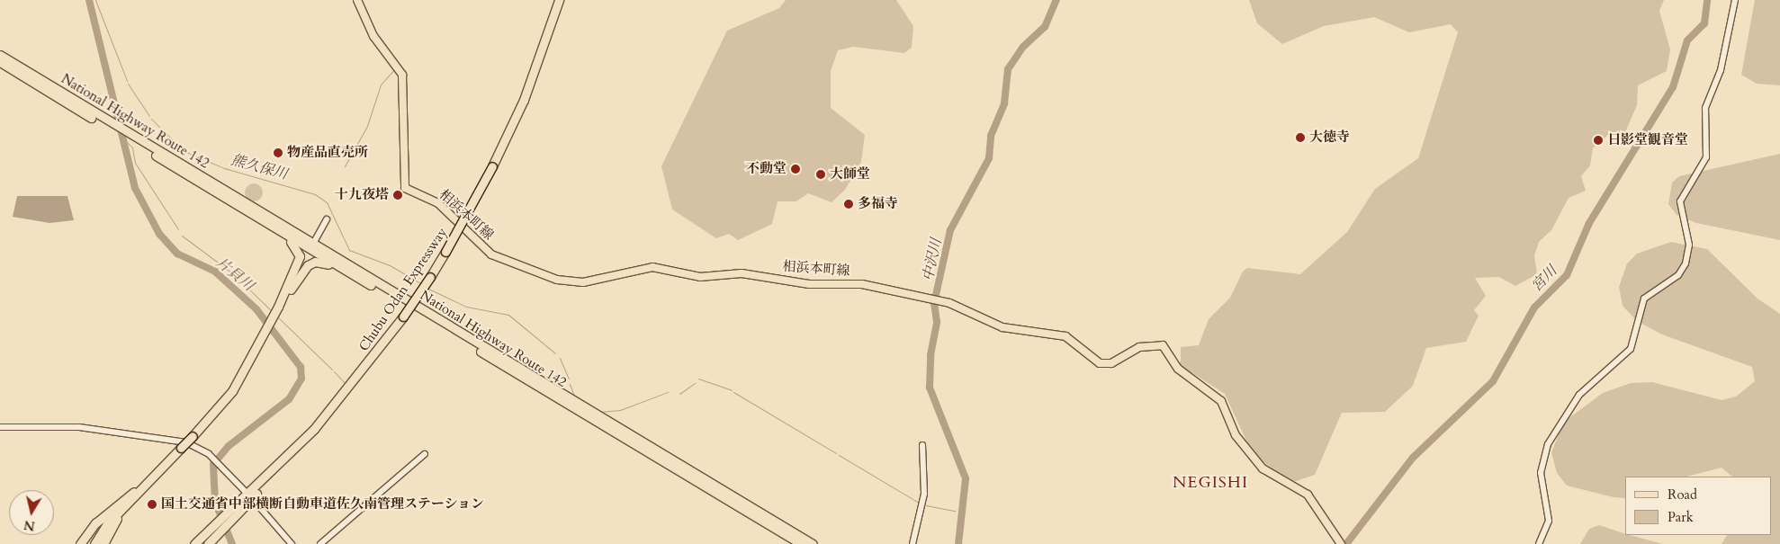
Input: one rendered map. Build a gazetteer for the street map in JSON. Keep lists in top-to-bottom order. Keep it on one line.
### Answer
{"streets":{"highway":["National Highway Route 142","Chubu Odan Expressway"],"main road":["相浜本町線"]},"districts":["NEGISHI"],"water":["熊久保川","中沢川","片貝川","宮川"],"places":["大徳寺","日影堂観音堂","物産品直売所","不動堂","大師堂","十九夜塔","多福寺","国土交通省中部横断自動車道佐久南管理ステーション"],"legend":["Road","Park"],"north":"bottom"}
